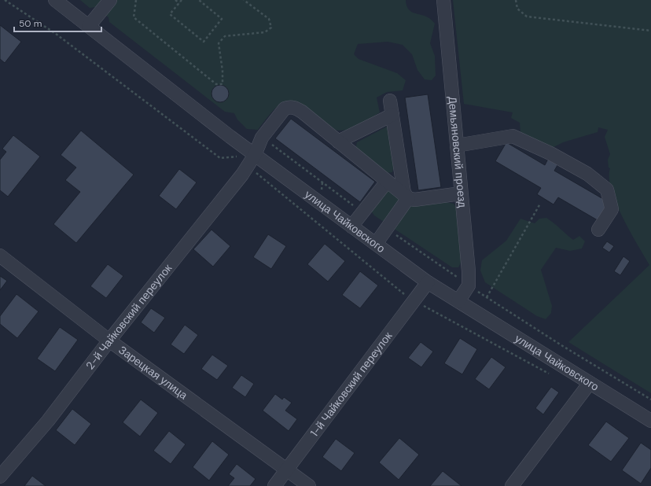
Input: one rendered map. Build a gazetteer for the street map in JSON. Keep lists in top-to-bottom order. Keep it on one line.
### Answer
{"streets":{"street":["Демьяновский проезд","улица Чайковского","2-й Чайковский переулок","Зарецкая улица","1-й Чайковский переулок"]},"crossings":[["улица Чайковского","2-й Чайковский переулок"],["улица Чайковского","1-й Чайковский переулок"],["2-й Чайковский переулок","Зарецкая улица"],["Зарецкая улица","1-й Чайковский переулок"]],"scale_bar":"50 m"}
